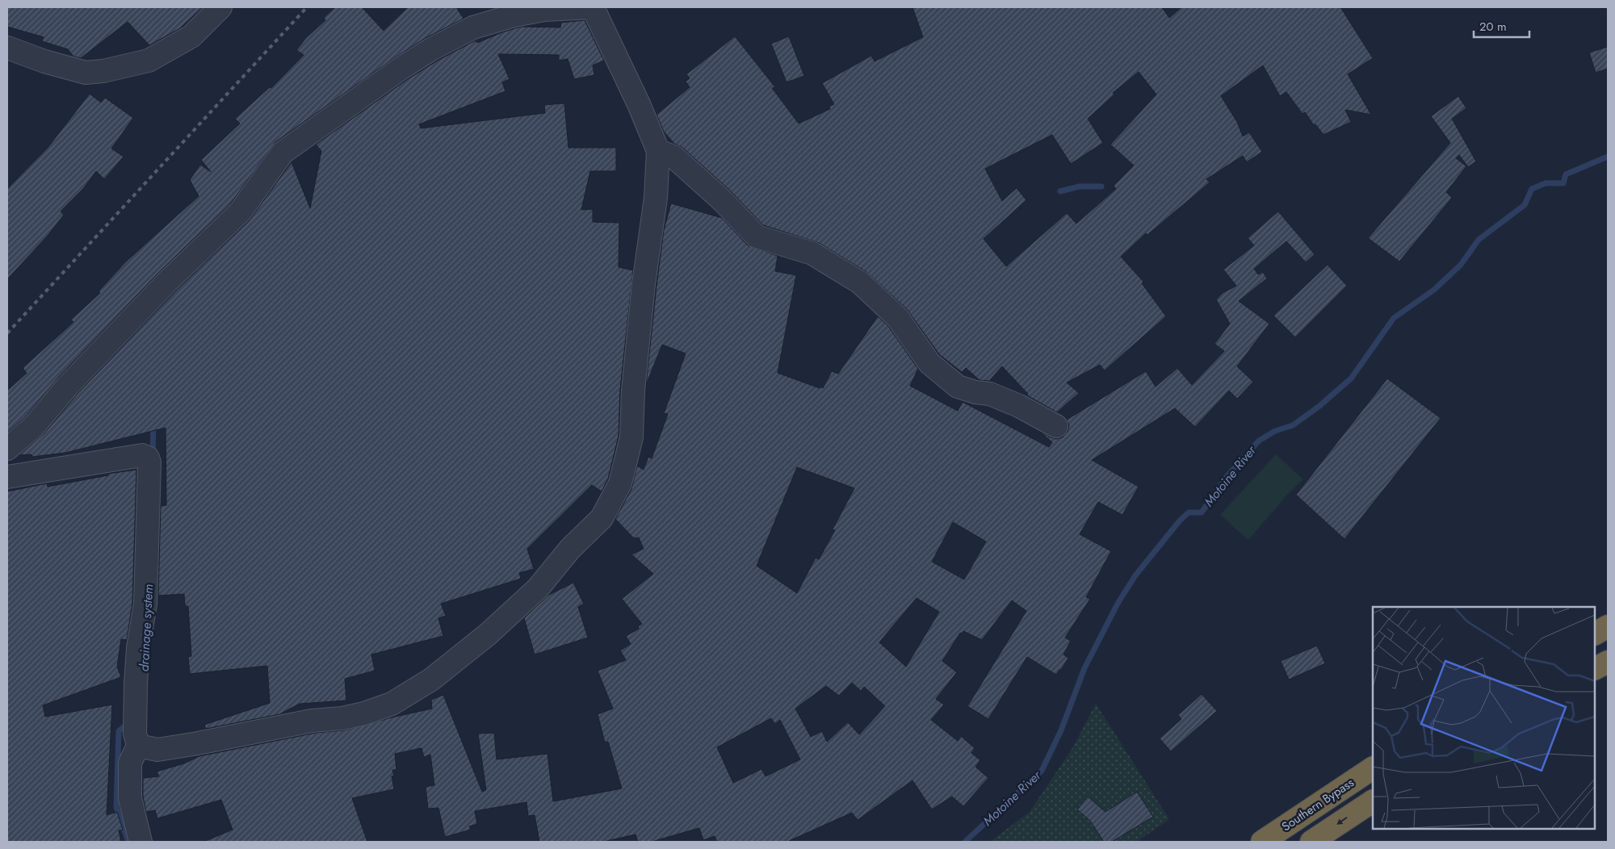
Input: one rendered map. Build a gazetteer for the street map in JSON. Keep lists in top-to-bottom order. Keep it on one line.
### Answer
{"streets":{"highway":["Southern Bypass"]},"water":["Motoine River","drainage system"],"scale_bar":"20 m"}
